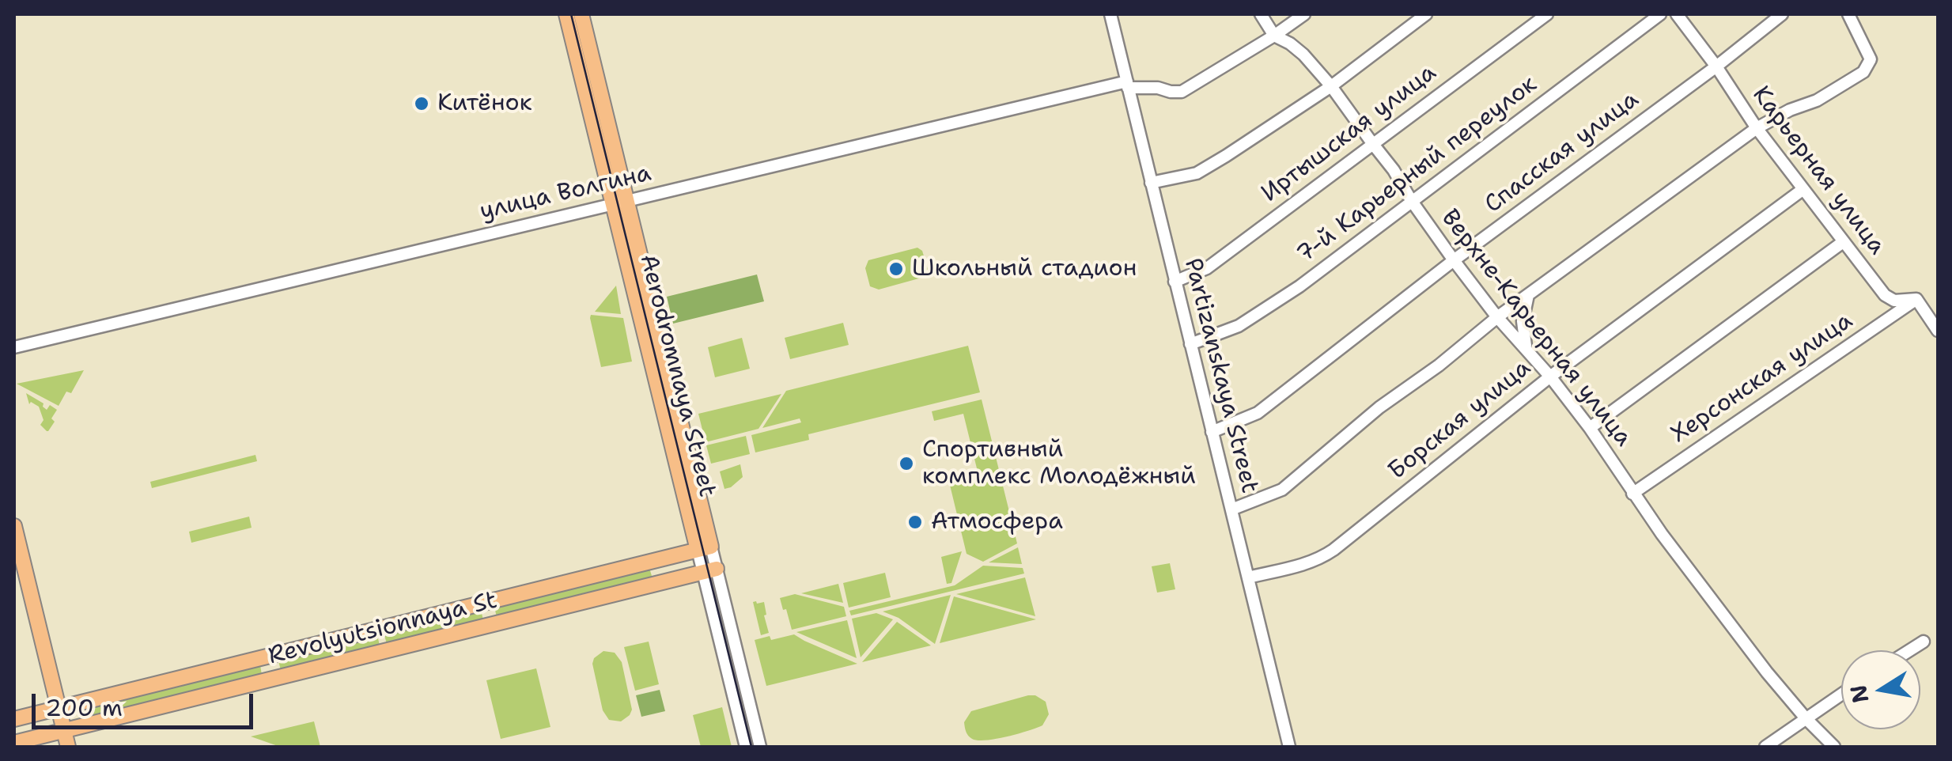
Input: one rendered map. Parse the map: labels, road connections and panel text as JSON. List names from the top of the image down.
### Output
{
  "streets": {
    "main road": ["Aerodromnaya Street", "Revolyutsionnaya St"],
    "street": [
      "Иртышская улица",
      "Спасская улица",
      "7-й Карьерный переулок",
      "Карьерная улица",
      "улица Волгина",
      "Верхне-Карьерная улица",
      "Partizanskaya Street",
      "Херсонская улица",
      "Борская улица"
    ]
  },
  "crossings": [
    ["Иртышская улица", "Верхне-Карьерная улица"],
    ["Иртышская улица", "Partizanskaya Street"],
    ["Спасская улица", "Карьерная улица"],
    ["Спасская улица", "Верхне-Карьерная улица"],
    ["Спасская улица", "Partizanskaya Street"],
    ["7-й Карьерный переулок", "Верхне-Карьерная улица"],
    ["7-й Карьерный переулок", "Partizanskaya Street"],
    ["Карьерная улица", "Херсонская улица"],
    ["Карьерная улица", "Борская улица"],
    ["улица Волгина", "Верхне-Карьерная улица"],
    ["улица Волгина", "Aerodromnaya Street"],
    ["улица Волгина", "Partizanskaya Street"],
    ["Верхне-Карьерная улица", "Херсонская улица"],
    ["Верхне-Карьерная улица", "Борская улица"],
    ["Aerodromnaya Street", "Revolyutsionnaya St"],
    ["Partizanskaya Street", "Борская улица"]
  ],
  "places": [
    "Китёнок",
    "Школьный стадион",
    "Спортивный комплекс Молодёжный",
    "Атмосфера"
  ],
  "scale_bar": "200 m",
  "north": "left"
}
